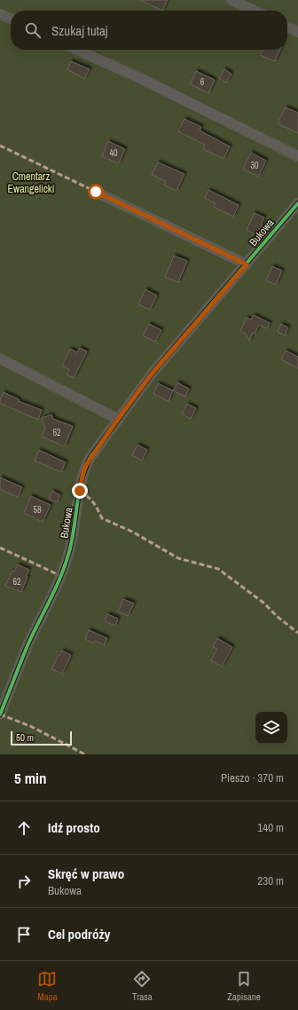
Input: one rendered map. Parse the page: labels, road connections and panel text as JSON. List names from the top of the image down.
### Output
{
  "streets": {
    "street": ["Bukowa"]
  },
  "parks": ["Cmentarz Ewangelicki"],
  "house_numbers": [
    "6",
    "40",
    "30",
    "52",
    "58",
    "62"
  ],
  "scale_bar": "50 m",
  "page": {
    "search": "Szukaj tutaj",
    "scale": "50 m",
    "heading": ["5 min", "Pieszo · 370 m"],
    "list": [
      ["Idź prosto", "140 m"],
      ["Skręć w prawo", "Bukowa", "230 m"],
      "Cel podróży"
    ],
    "nav": ["Mapa", "Trasa", "Zapisane"]
  }
}
